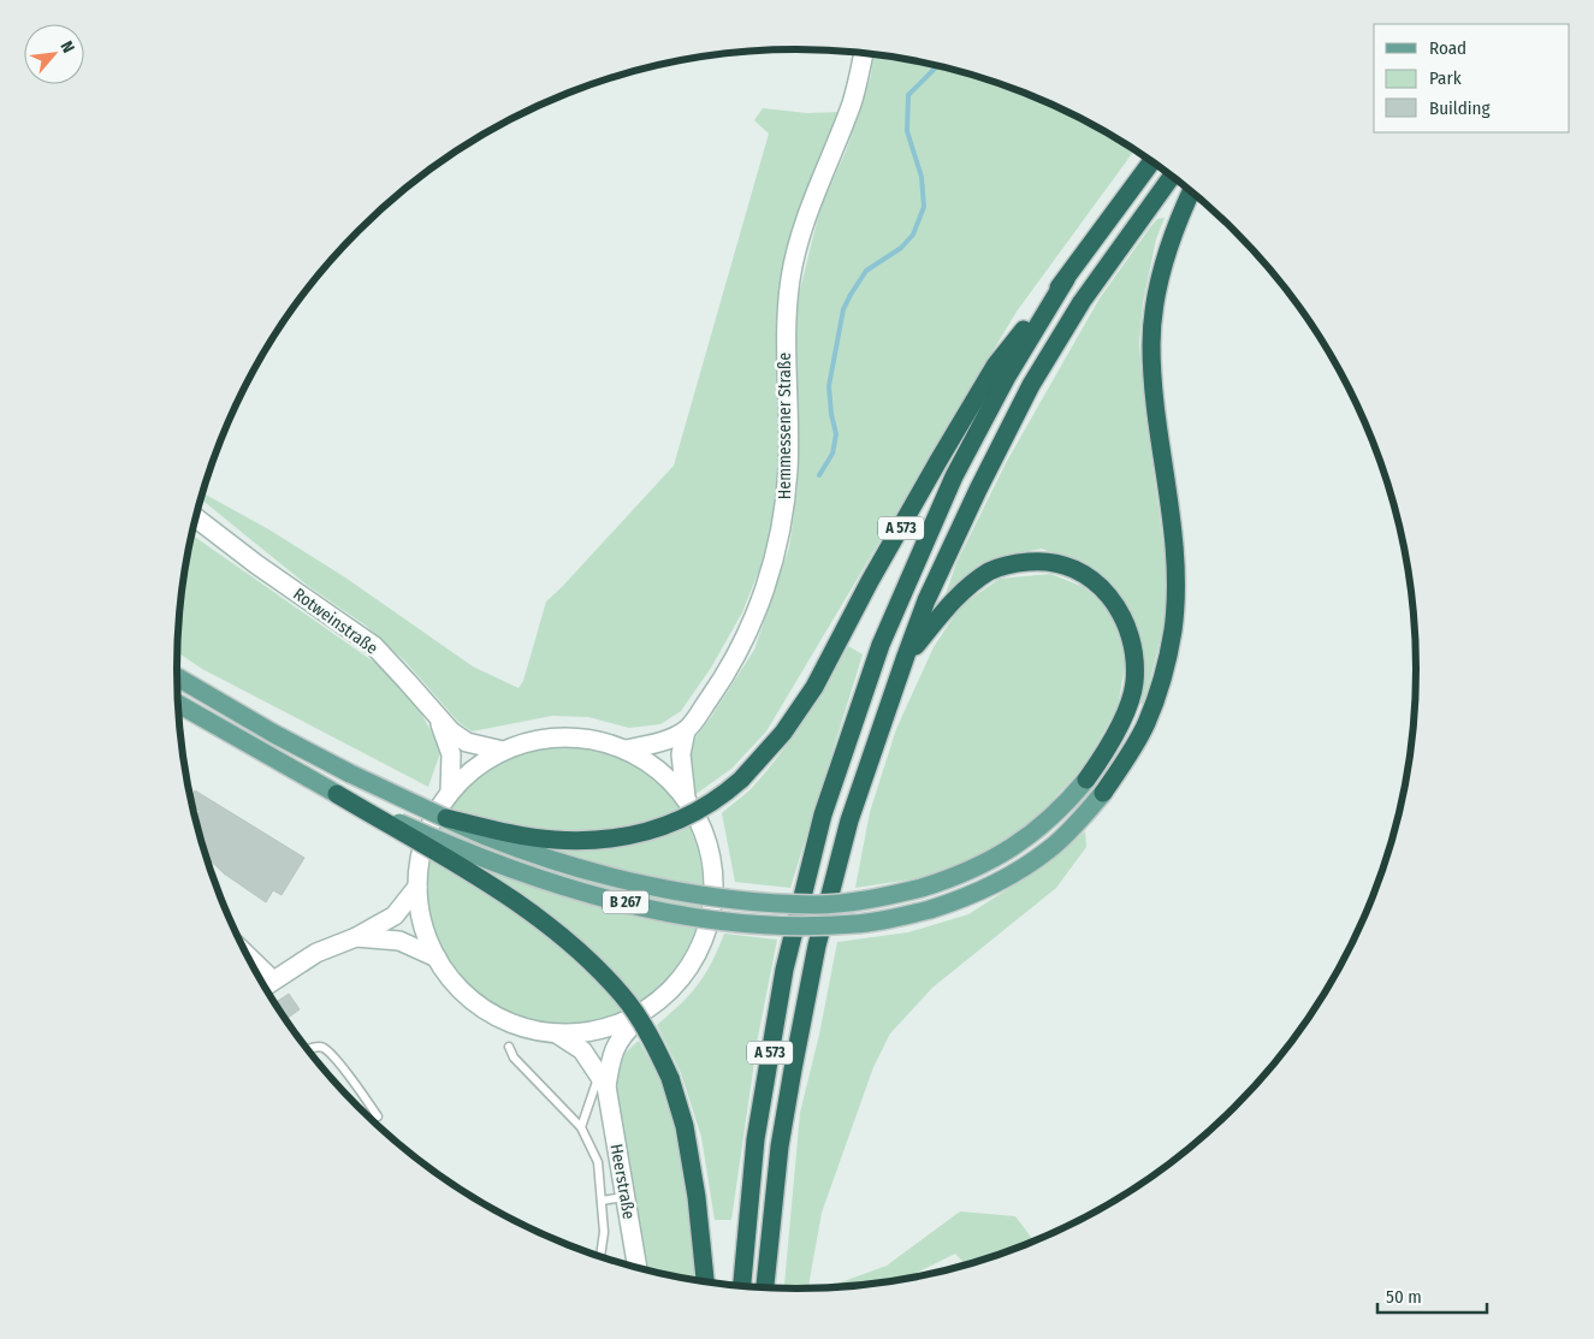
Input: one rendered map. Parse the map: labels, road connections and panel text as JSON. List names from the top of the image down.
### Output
{
  "streets": {
    "highway": ["A 573"],
    "main road": [
      "Hemmessener Straße",
      "Rotweinstraße",
      "B 267",
      "Heerstraße"
    ]
  },
  "crossings": [
    ["A 573", "B 267"]
  ],
  "legend": ["Road", "Park", "Building"],
  "scale_bar": "50 m",
  "north": "top right"
}
